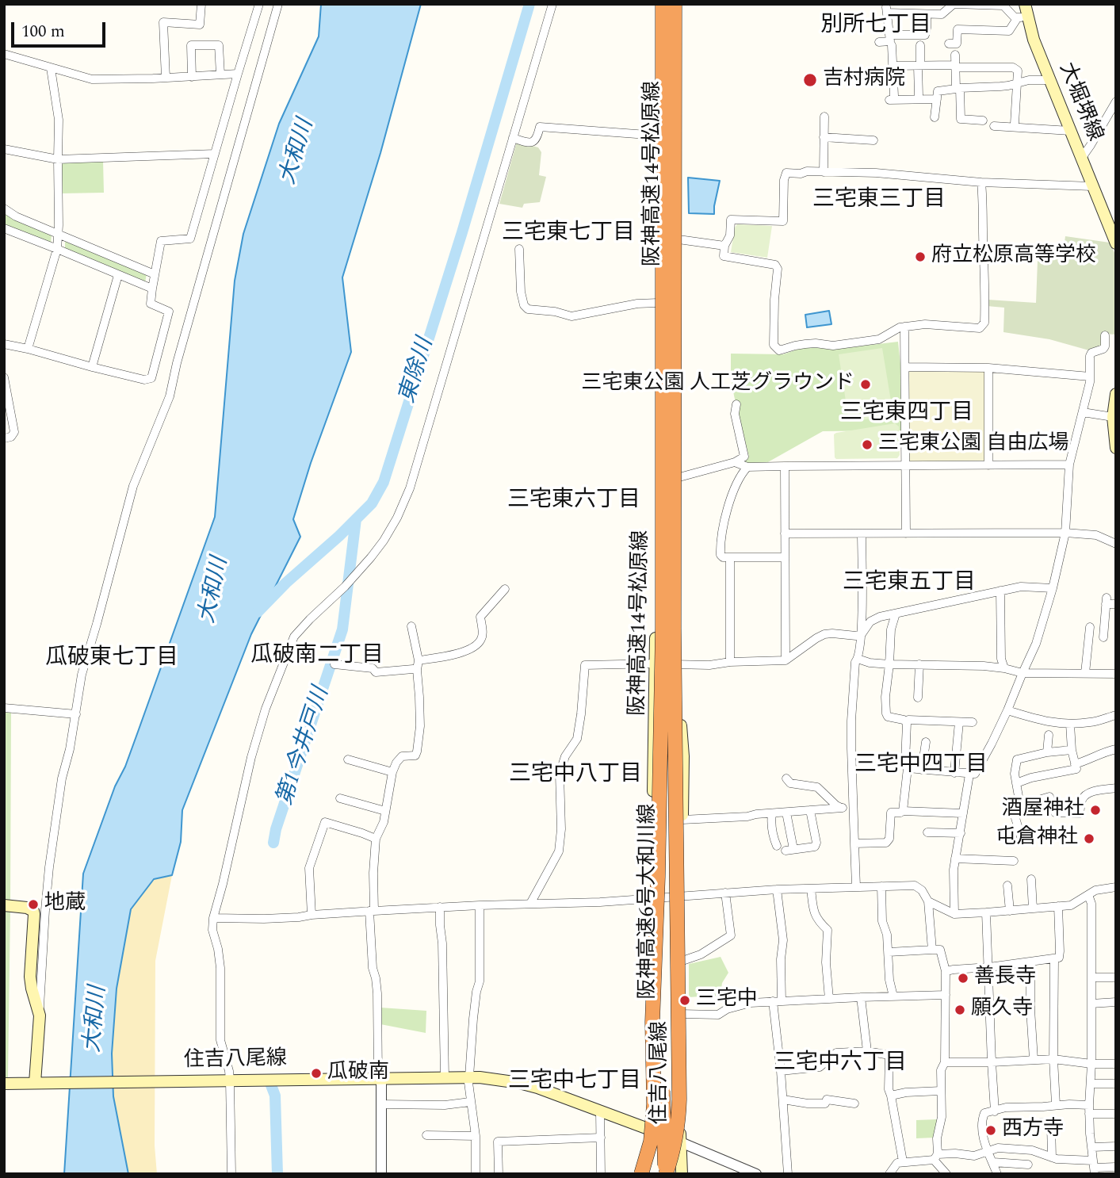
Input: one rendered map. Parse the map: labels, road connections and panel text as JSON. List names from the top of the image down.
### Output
{
  "streets": {
    "highway": ["阪神高速14号松原線", "阪神高速6号大和川線"],
    "main road": ["大堀堺線", "住吉八尾線"]
  },
  "crossings": [
    ["阪神高速14号松原線", "阪神高速6号大和川線"],
    ["阪神高速14号松原線", "住吉八尾線"],
    ["阪神高速6号大和川線", "住吉八尾線"]
  ],
  "districts": [
    "別所七丁目",
    "三宅東三丁目",
    "三宅東七丁目",
    "三宅東四丁目",
    "三宅東六丁目",
    "三宅東五丁目",
    "瓜破南二丁目",
    "瓜破東七丁目",
    "三宅中四丁目",
    "三宅中八丁目",
    "三宅中六丁目",
    "三宅中七丁目"
  ],
  "water": ["大和川", "東除川", "第1今井戸川"],
  "places": [
    "吉村病院",
    "府立松原高等学校",
    "三宅東公園 人工芝グラウンド",
    "三宅東公園 自由広場",
    "酒屋神社",
    "屯倉神社",
    "地蔵",
    "善長寺",
    "三宅中",
    "願久寺",
    "瓜破南",
    "西方寺"
  ],
  "scale_bar": "100 m"
}
